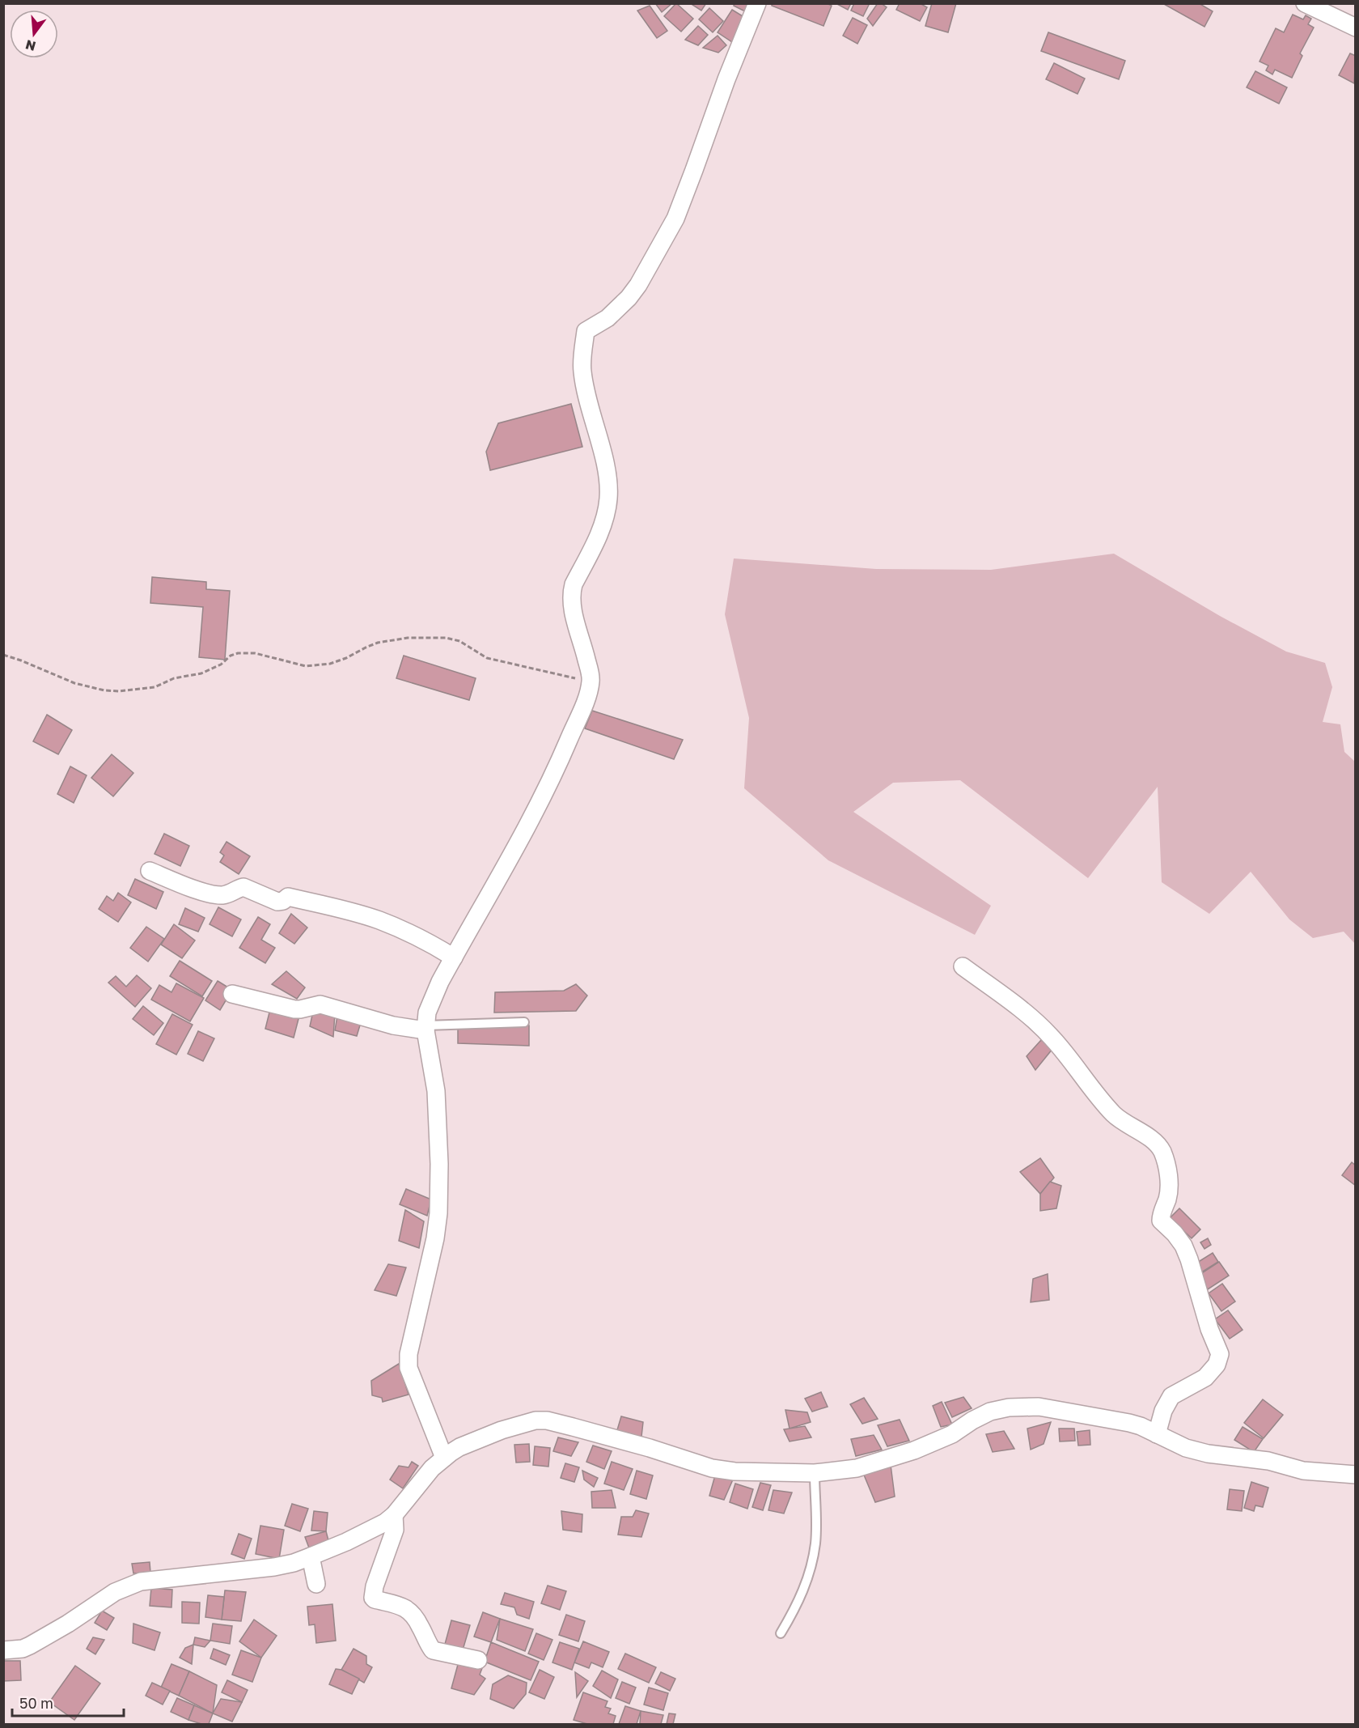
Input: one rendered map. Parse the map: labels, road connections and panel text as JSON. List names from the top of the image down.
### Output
{
  "scale_bar": "50 m",
  "north": "bottom"
}
